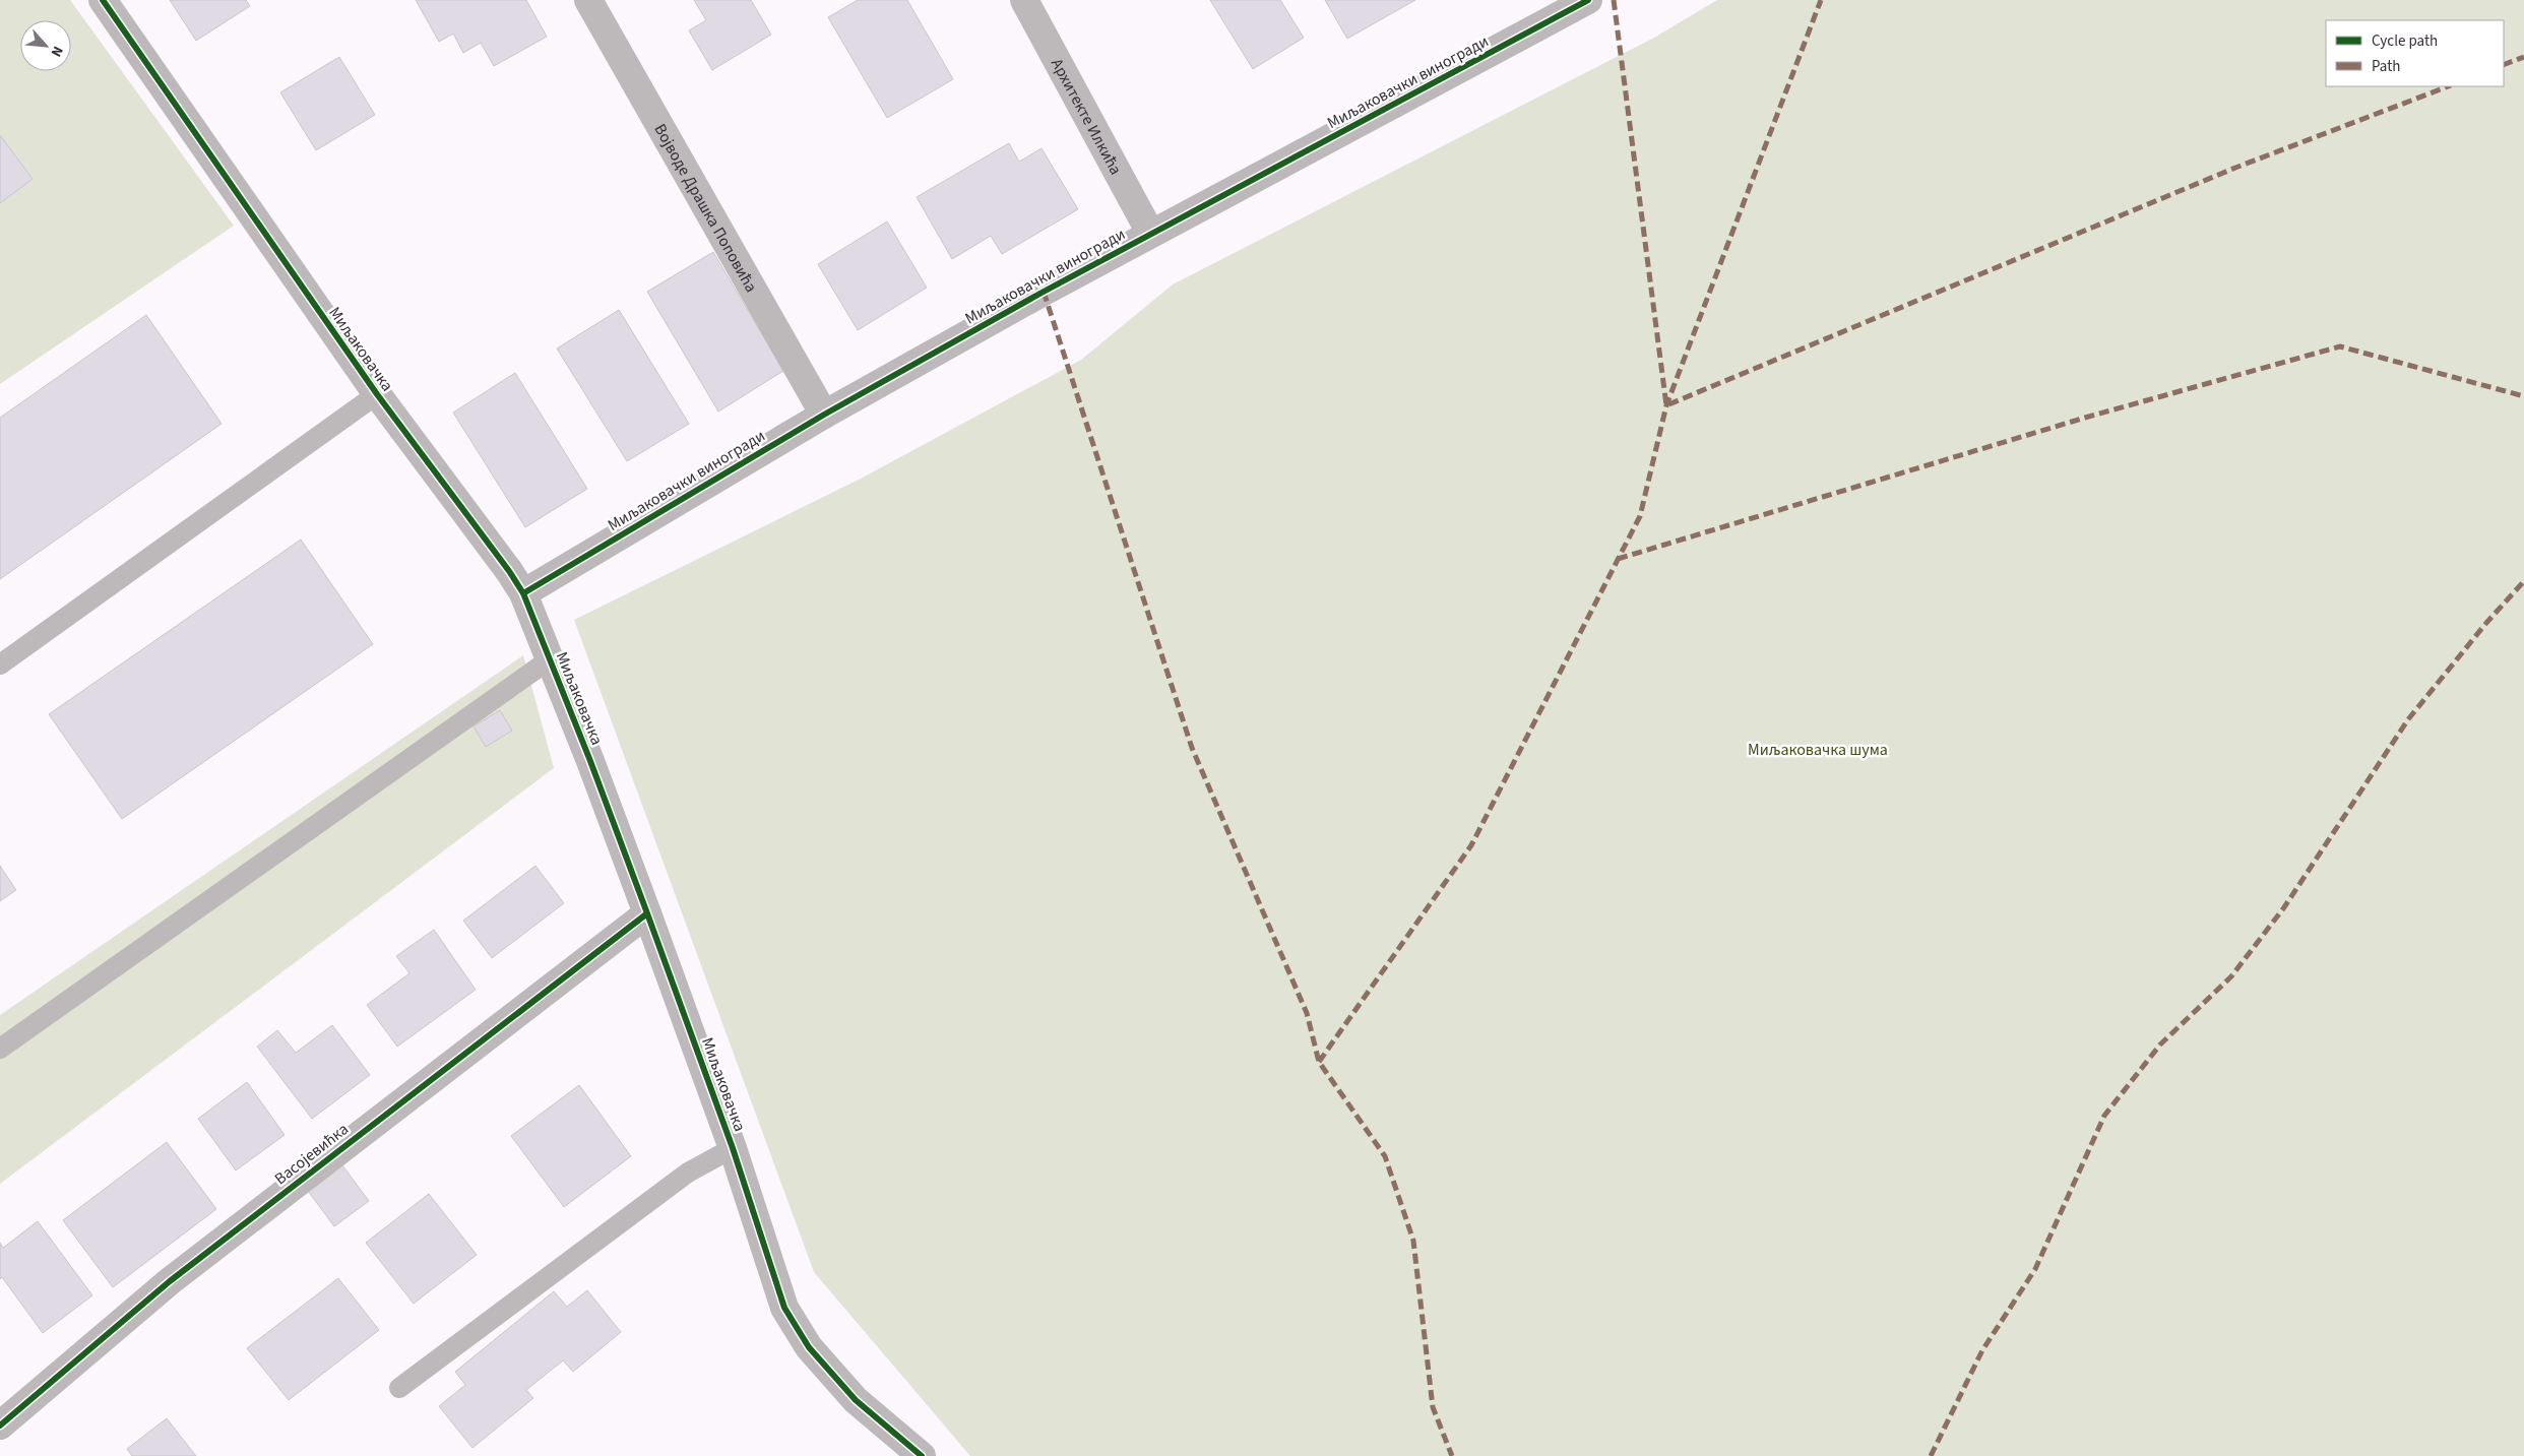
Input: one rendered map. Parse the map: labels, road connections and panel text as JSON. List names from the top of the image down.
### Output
{
  "streets": {
    "street": [
      "Миљаковачки виногради",
      "Архитекте Илкића",
      "Војводе Драшка Поповића",
      "Миљаковачка",
      "Васојевићка"
    ]
  },
  "crossings": [
    ["Миљаковачки виногради", "Архитекте Илкића"],
    ["Миљаковачки виногради", "Војводе Драшка Поповића"],
    ["Миљаковачки виногради", "Миљаковачка"],
    ["Миљаковачка", "Васојевићка"]
  ],
  "parks": ["Миљаковачка шума"],
  "legend": ["Cycle path", "Path"],
  "north": "bottom right"
}
